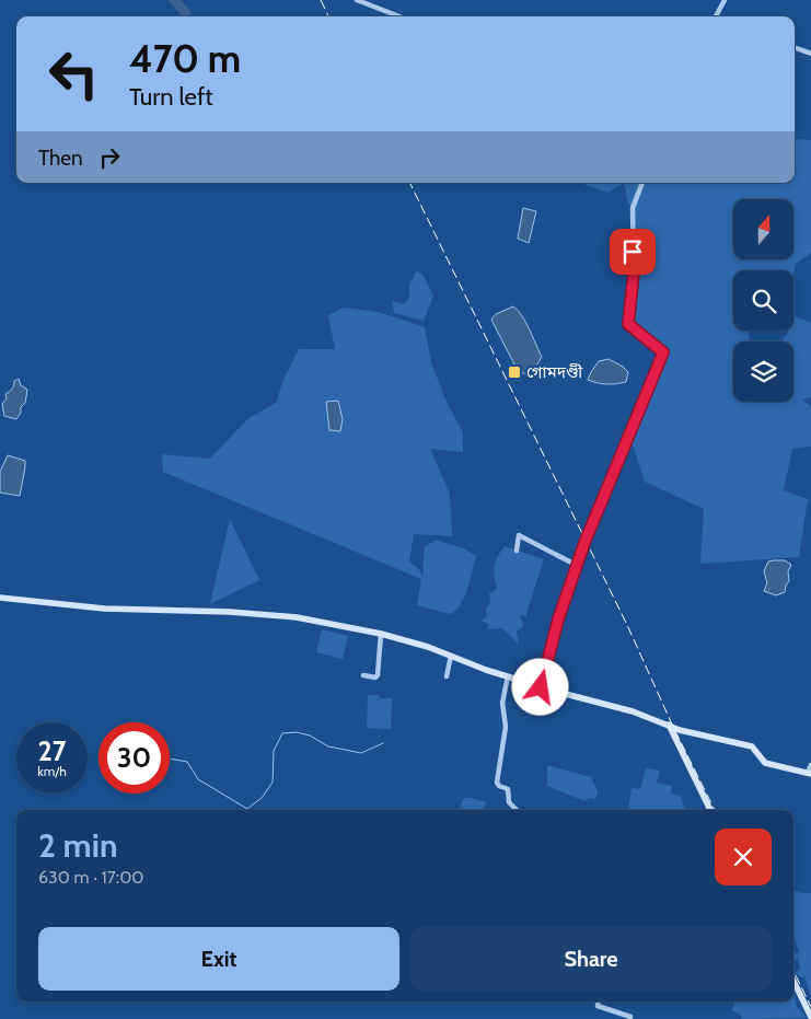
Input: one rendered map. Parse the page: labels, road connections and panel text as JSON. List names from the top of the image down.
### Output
{
  "places": {
    "transit": ["গোমদণ্ডী"]
  },
  "north": "top",
  "page": {
    "turn": ["470 m", "Turn left"],
    "then": "Then",
    "speed": "27 km/h",
    "limit": "30",
    "heading": ["2 min", "630 m · 17:00"],
    "buttons": ["Exit", "Share"]
  }
}
